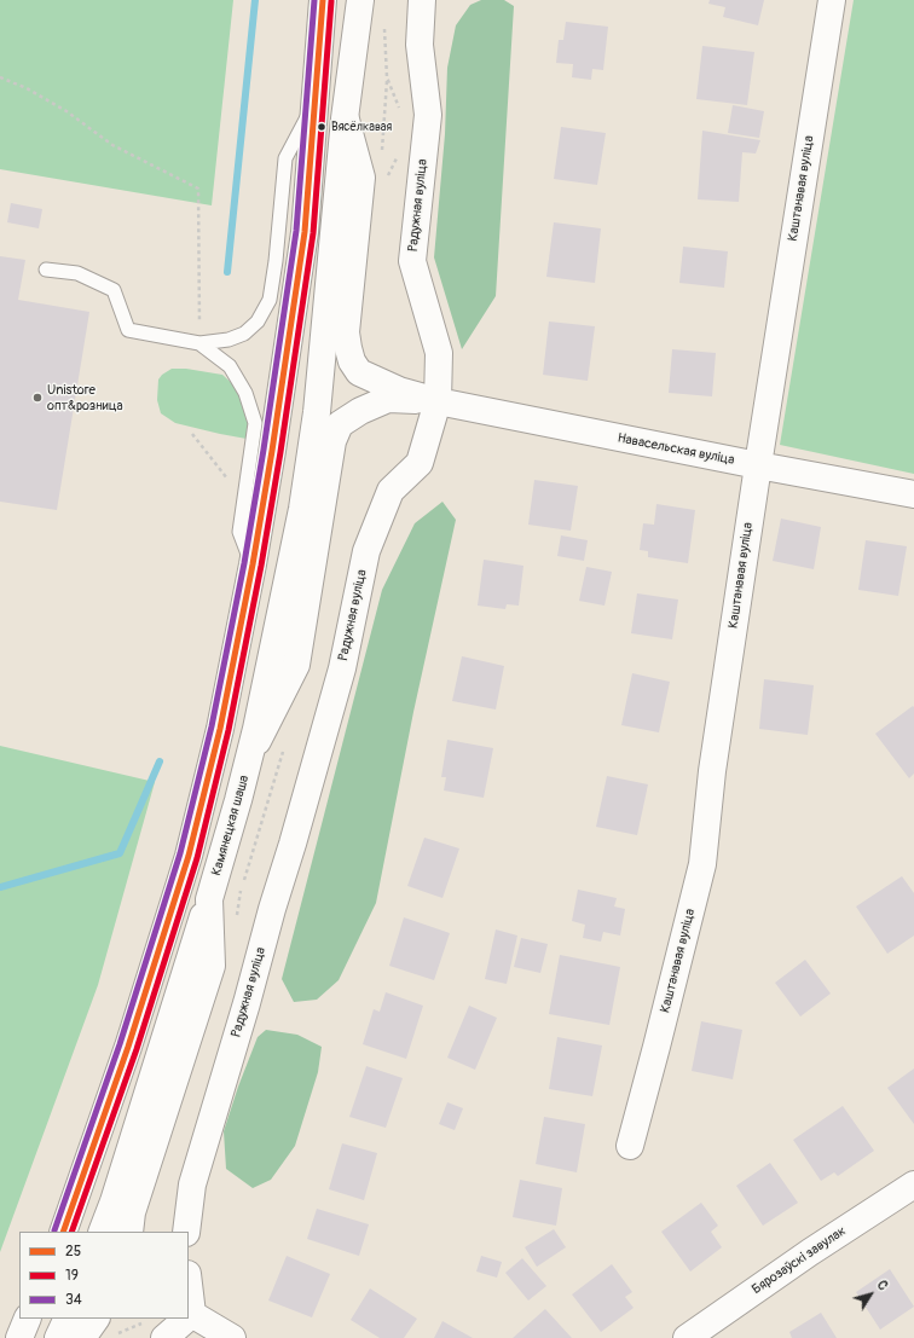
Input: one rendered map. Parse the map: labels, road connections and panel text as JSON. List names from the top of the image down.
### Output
{
  "streets": {
    "street": [
      "Каштанавая вуліца",
      "Радужная вуліца",
      "Навасельская вуліца",
      "Камянецкая шаша",
      "Бярозаўскі завулак"
    ]
  },
  "crossings": [
    ["Каштанавая вуліца", "Навасельская вуліца"],
    ["Радужная вуліца", "Навасельская вуліца"]
  ],
  "places": ["Вясёлкавая", "Unistore опт&розница"],
  "lines": ["transit line 25", "transit line 34", "transit line 19"],
  "legend": ["25", "19", "34"],
  "north": "top right"
}
